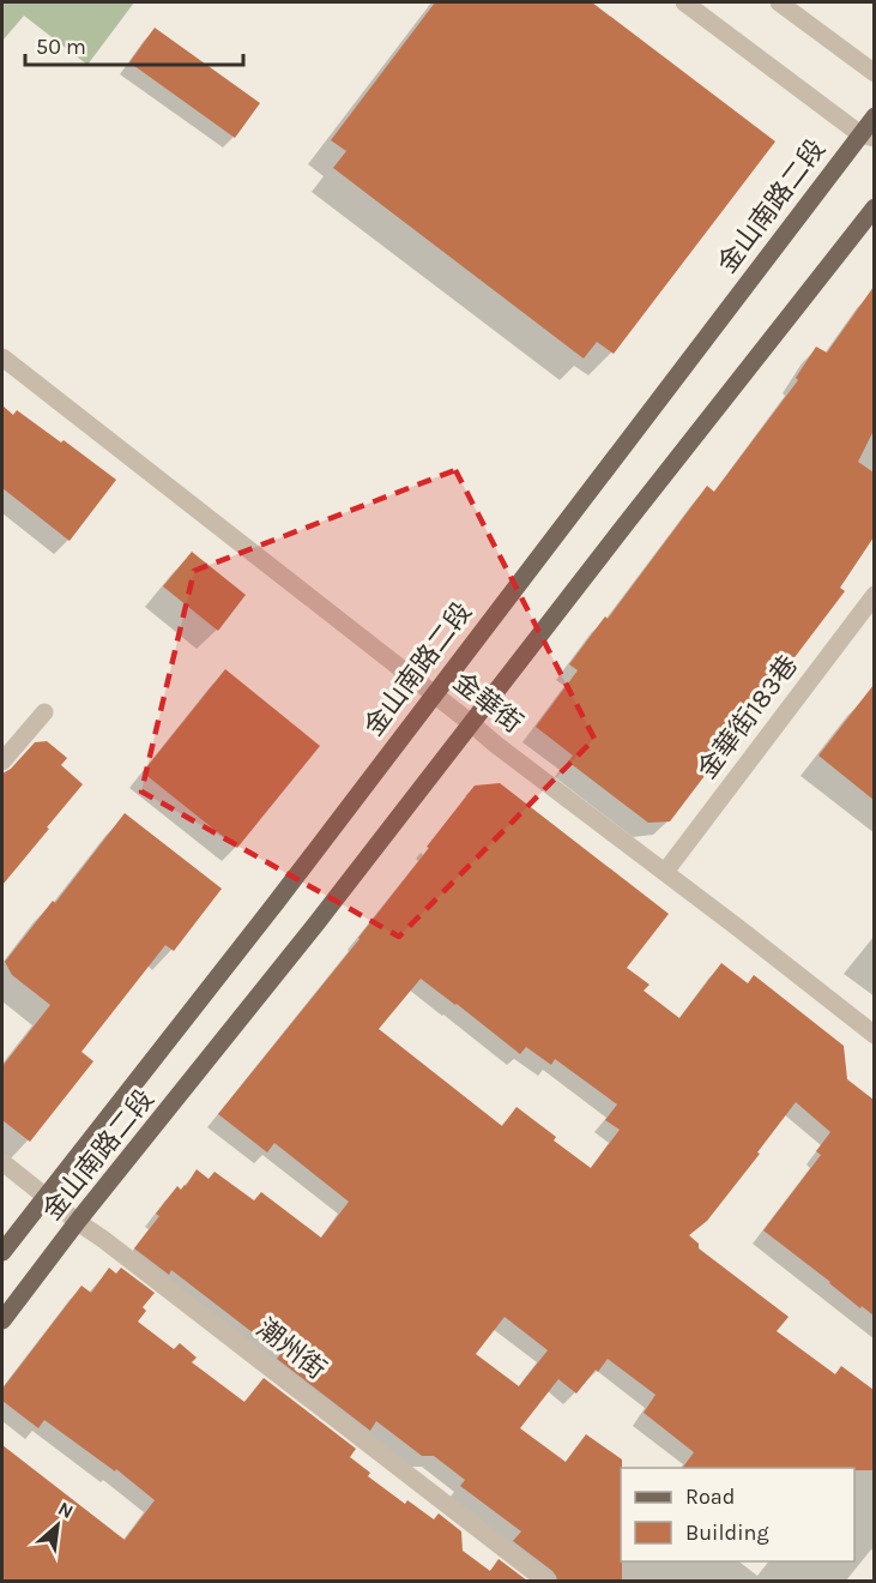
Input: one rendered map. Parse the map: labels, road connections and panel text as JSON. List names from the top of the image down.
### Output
{
  "streets": {
    "main road": ["金山南路二段"],
    "street": ["金華街", "金華街183巷", "潮州街"]
  },
  "crossings": [
    ["金山南路二段", "金華街"],
    ["金山南路二段", "潮州街"],
    ["金華街", "金華街183巷"]
  ],
  "legend": ["Road", "Building"],
  "scale_bar": "50 m",
  "north": "top right"
}
